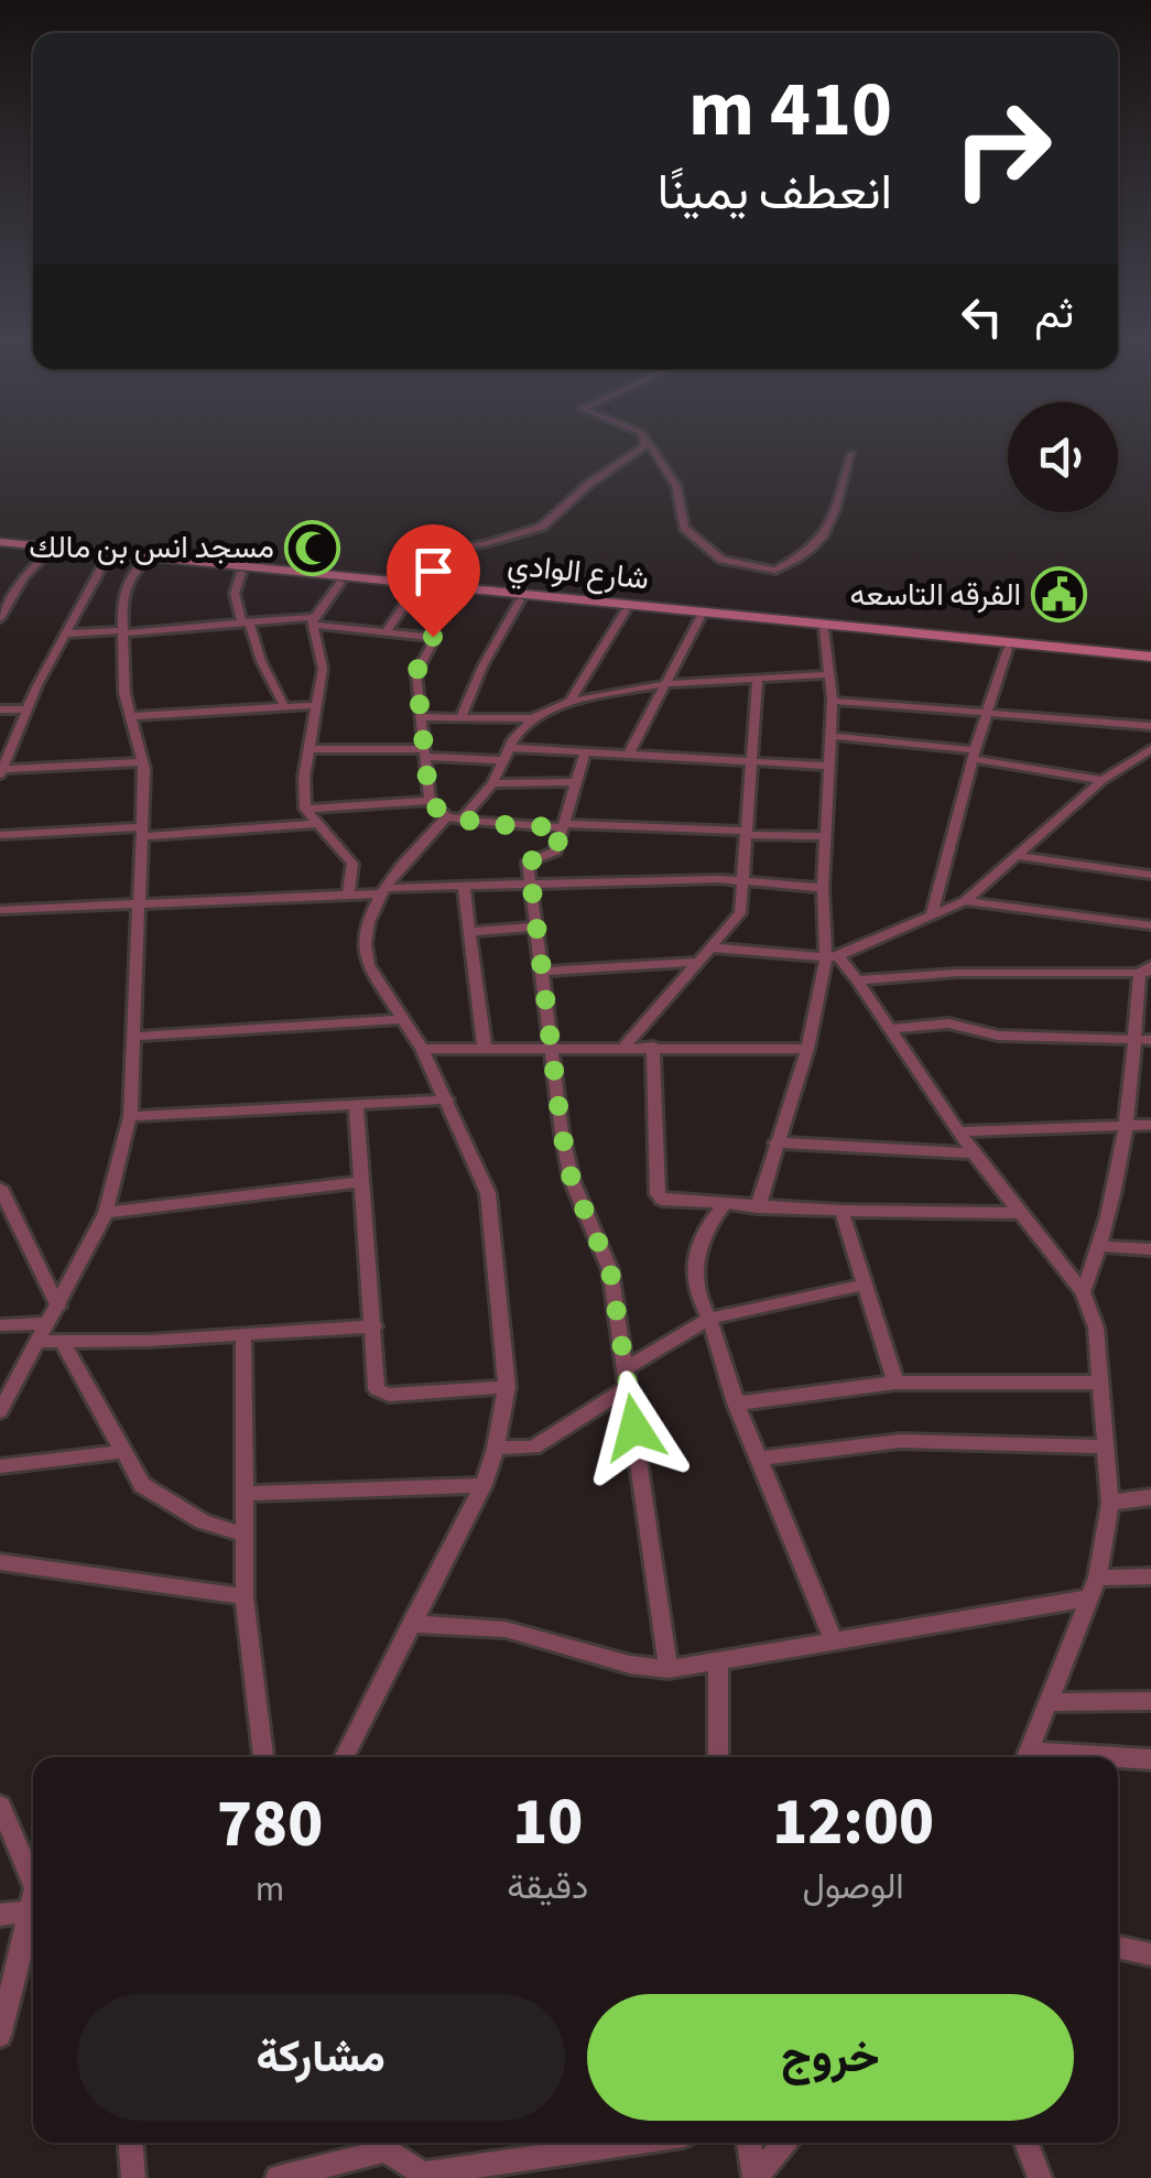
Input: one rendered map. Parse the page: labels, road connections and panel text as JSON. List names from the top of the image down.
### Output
{
  "streets": {
    "main road": ["شارع الوادي"]
  },
  "places": {
    "mosque": ["مسجد انس بن مالك"],
    "public building": ["الفرقه التاسعه"]
  },
  "page": {
    "turn": ["410 m", "انعطف يمينًا"],
    "then": "ثم",
    "eta": [
      "12:00",
      "الوصول",
      "10",
      "دقيقة",
      "780",
      "m"
    ],
    "buttons": ["خروج", "مشاركة"]
  }
}
